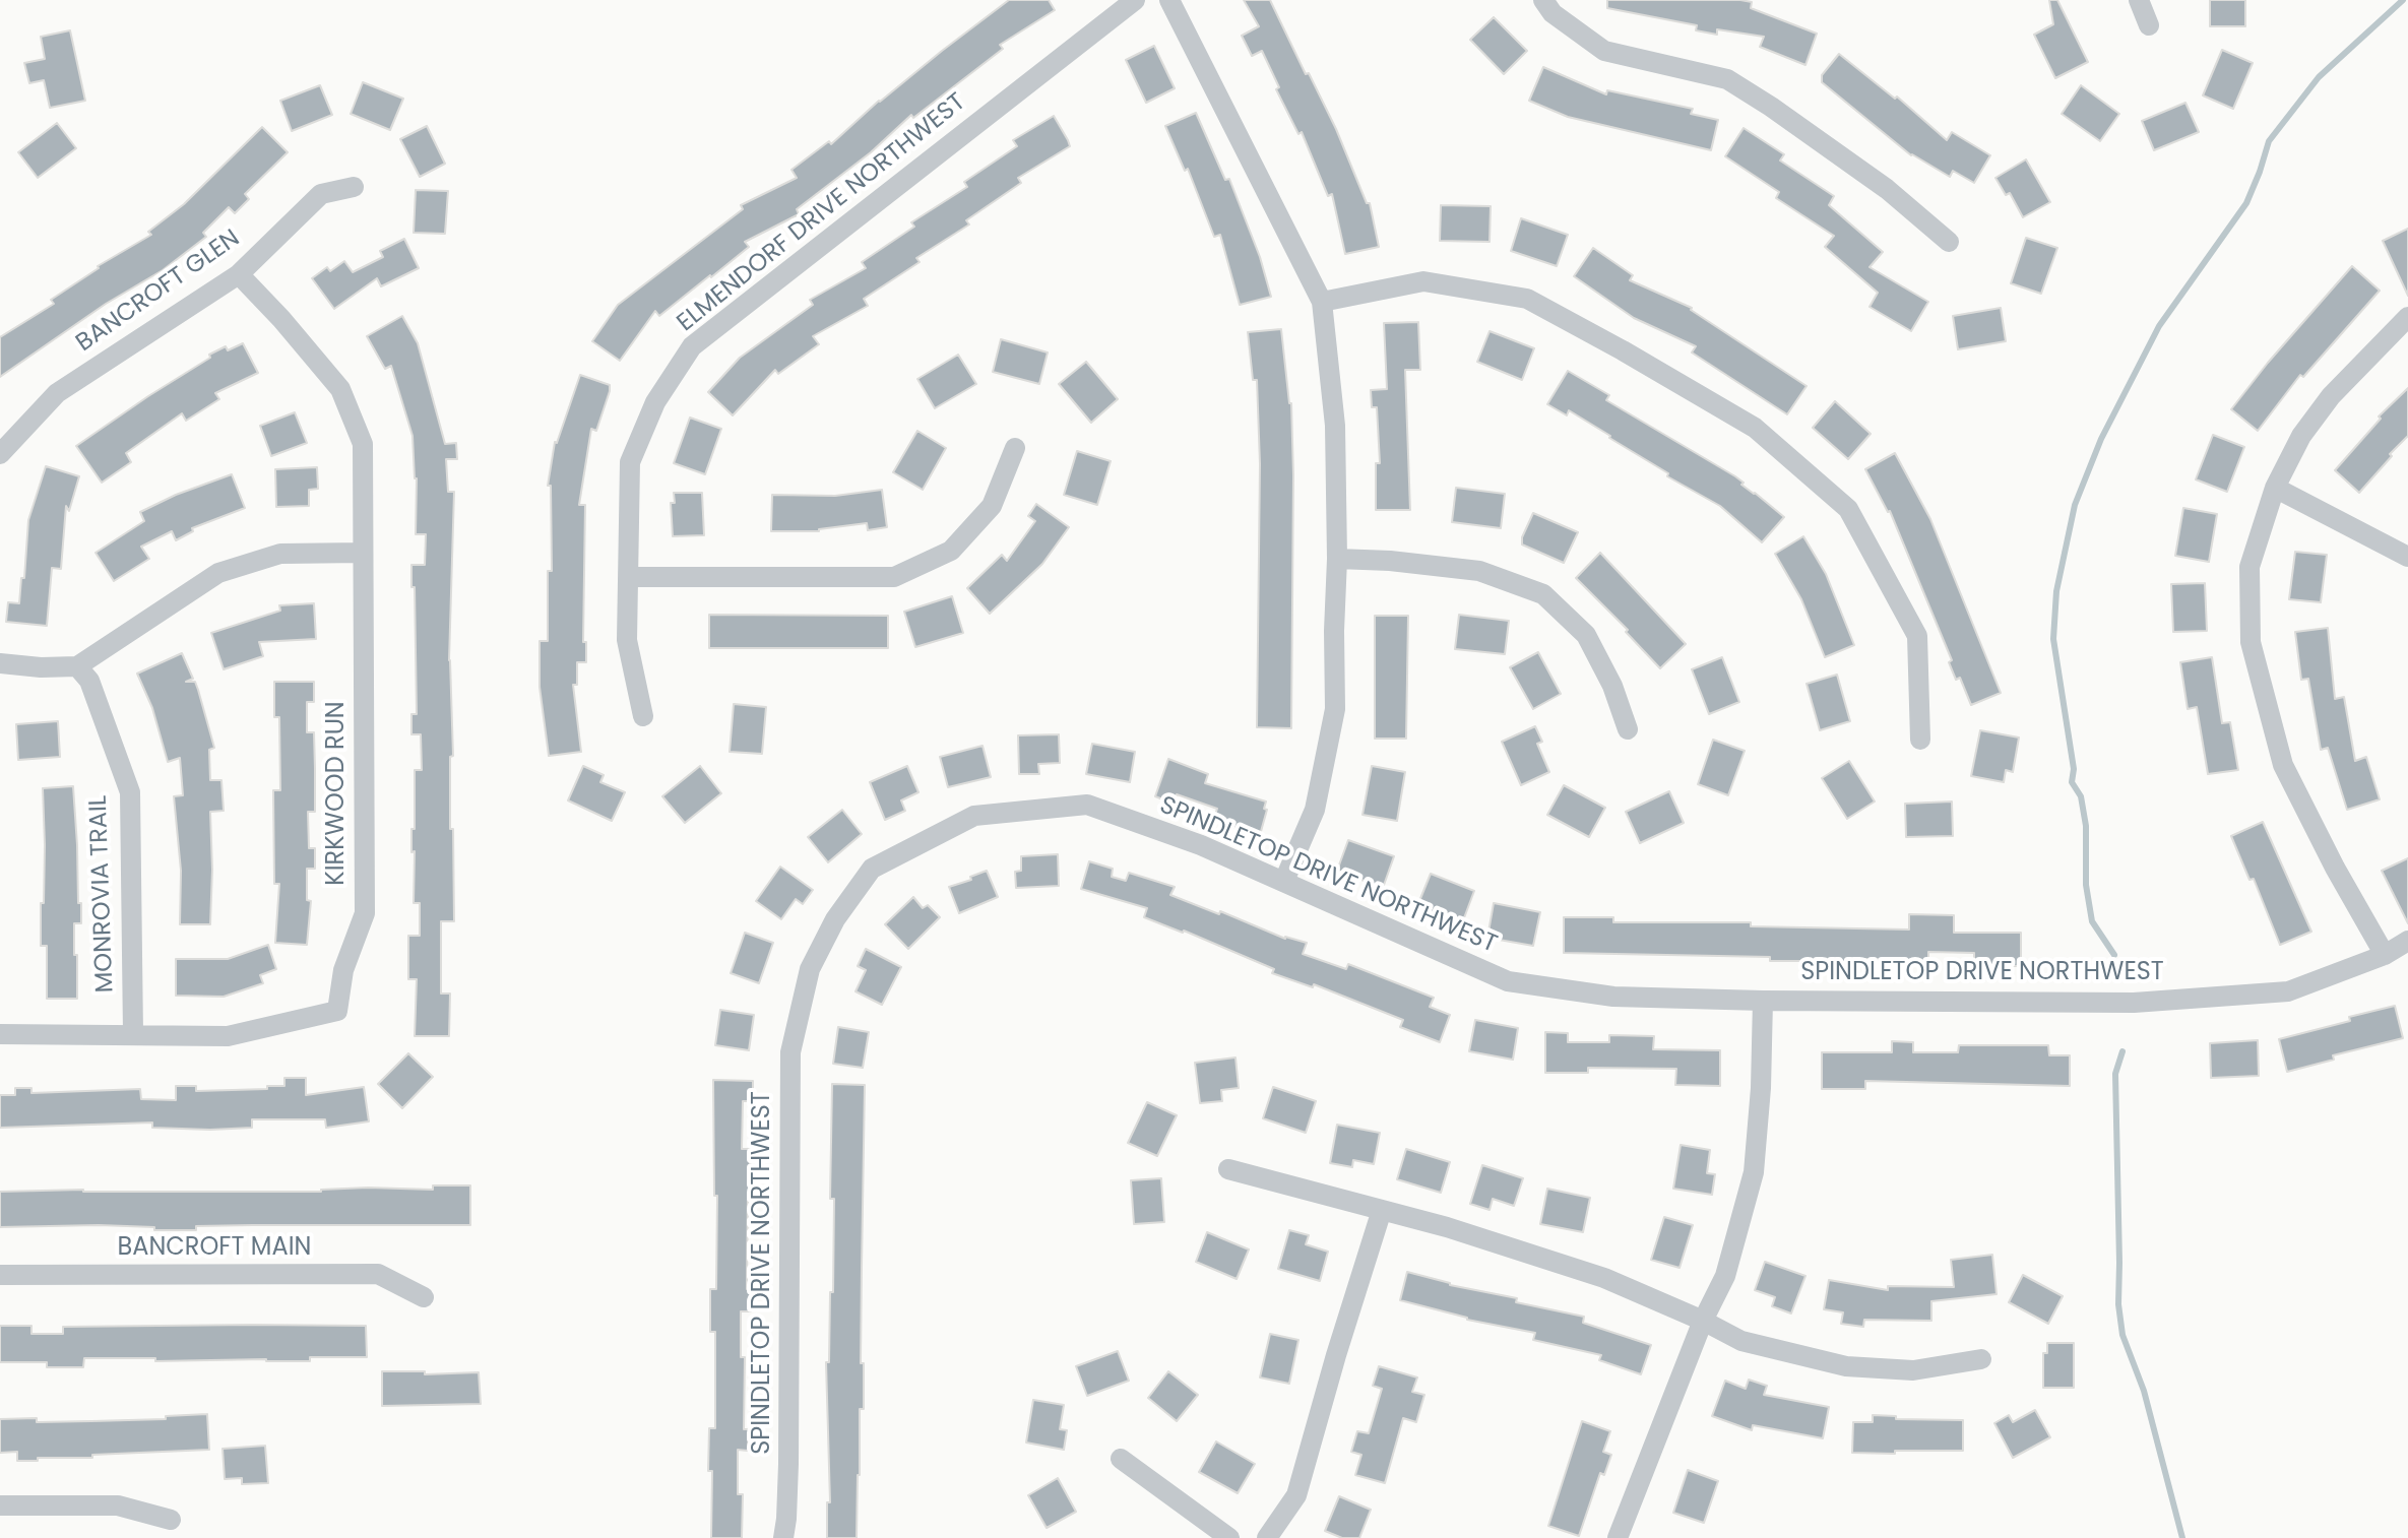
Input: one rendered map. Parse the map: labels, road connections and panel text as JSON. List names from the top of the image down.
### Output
{
  "streets": {
    "street": [
      "ELMENDORF DRIVE NORTHWEST",
      "BANCROFT GLEN",
      "KIRKWOOD RUN",
      "SPINDLETOP DRIVE NORTHWEST",
      "MONROVIA TRAIL",
      "BANCROFT MAIN"
    ]
  },
  "crossings": [
    ["BANCROFT GLEN", "KIRKWOOD RUN"],
    ["KIRKWOOD RUN", "MONROVIA TRAIL"]
  ]
}
